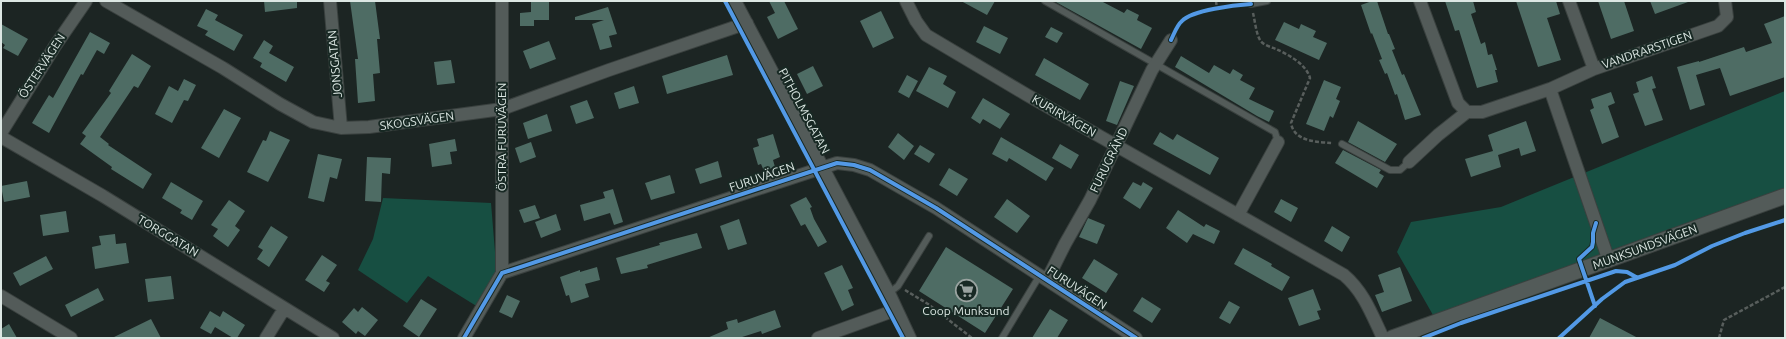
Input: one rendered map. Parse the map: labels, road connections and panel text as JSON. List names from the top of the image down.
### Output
{
  "streets": {
    "street": [
      "VANDRARSTIGEN",
      "JONSGATAN",
      "ÖSTERVÄGEN",
      "PITHOLMSGATAN",
      "KURIRVÄGEN",
      "SKOGSVÄGEN",
      "ÖSTRA FURUVÄGEN",
      "FURUGRÄND",
      "FURUVÄGEN",
      "TORGGATAN",
      "MUNKSUNDSVÄGEN"
    ]
  },
  "crossings": [
    ["JONSGATAN", "SKOGSVÄGEN"],
    ["PITHOLMSGATAN", "SKOGSVÄGEN"],
    ["PITHOLMSGATAN", "FURUVÄGEN"],
    ["KURIRVÄGEN", "FURUGRÄND"],
    ["SKOGSVÄGEN", "ÖSTRA FURUVÄGEN"],
    ["ÖSTRA FURUVÄGEN", "FURUVÄGEN"],
    ["FURUGRÄND", "FURUVÄGEN"]
  ],
  "places": {
    "supermarket": ["Coop Munksund"]
  }
}
